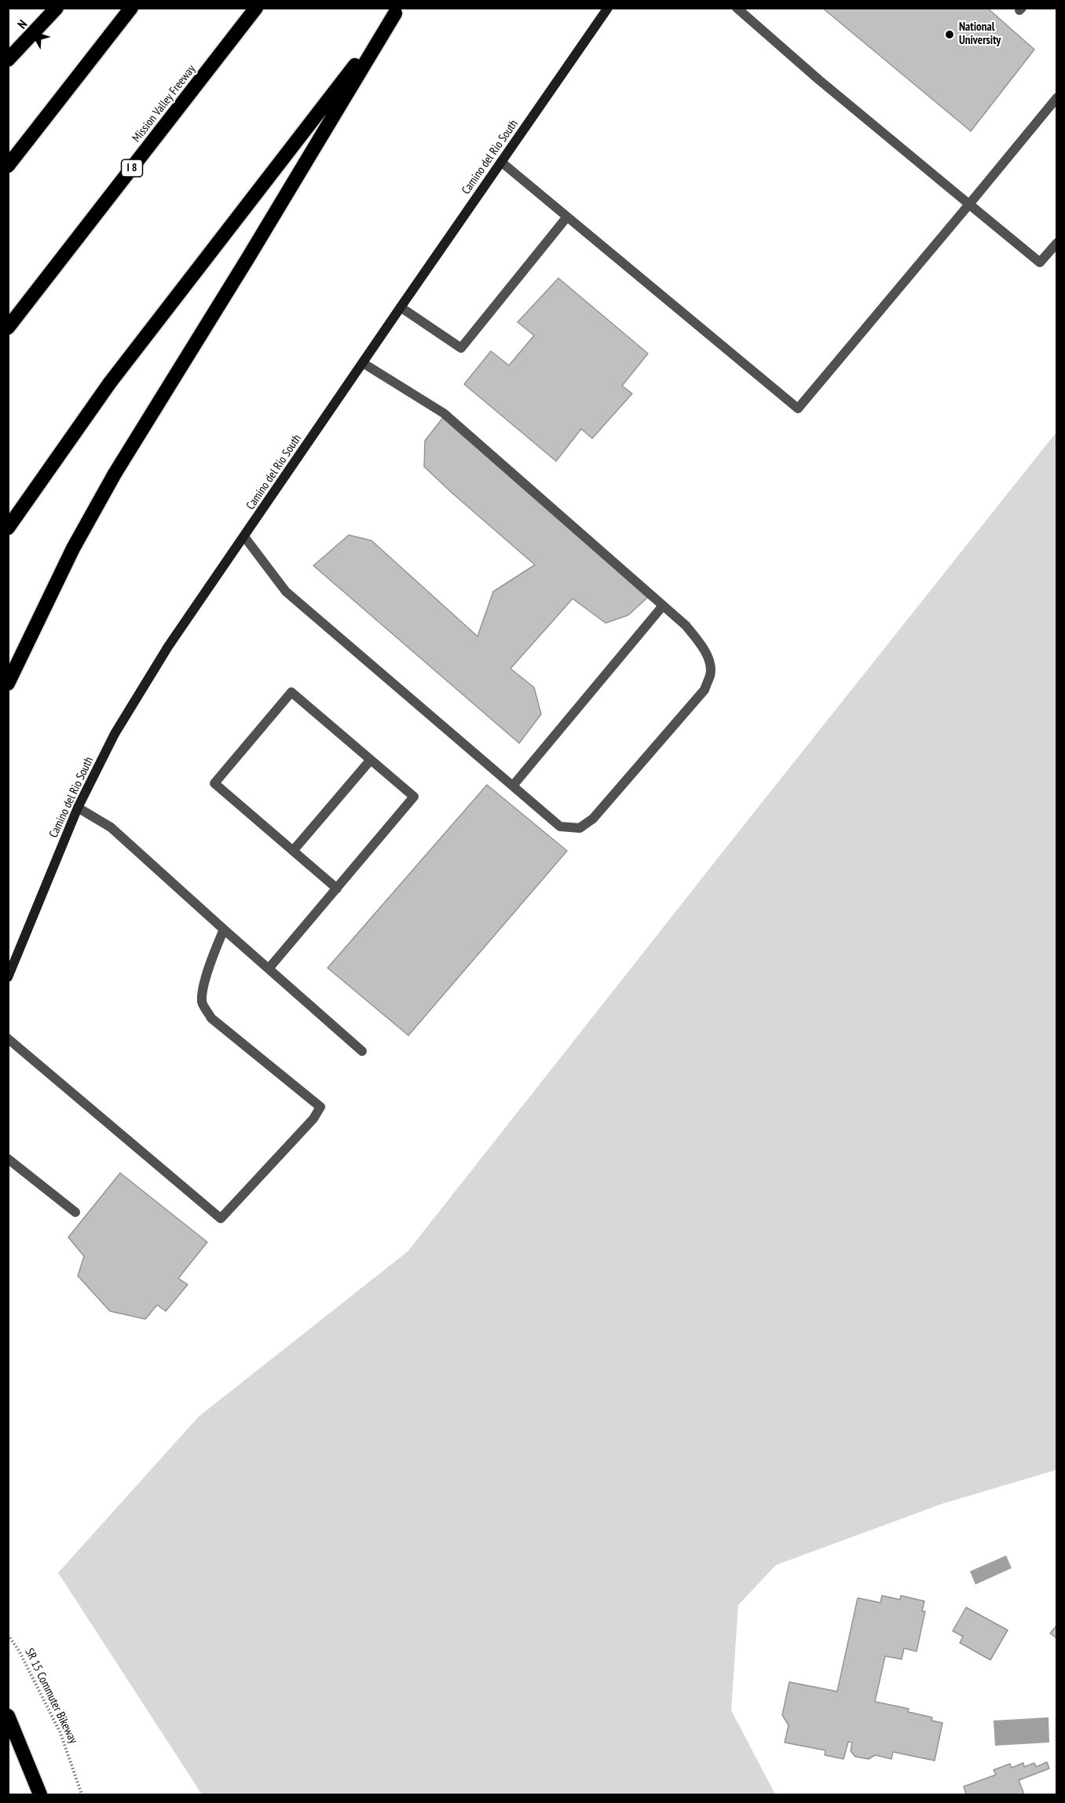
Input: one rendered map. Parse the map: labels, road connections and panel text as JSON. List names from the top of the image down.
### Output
{
  "streets": {
    "highway": ["Mission Valley Freeway", "I 8"],
    "street": ["Camino del Rio South"],
    "path": ["SR 15 Commuter Bikeway"]
  },
  "places": ["National University"],
  "north": "top left"
}
